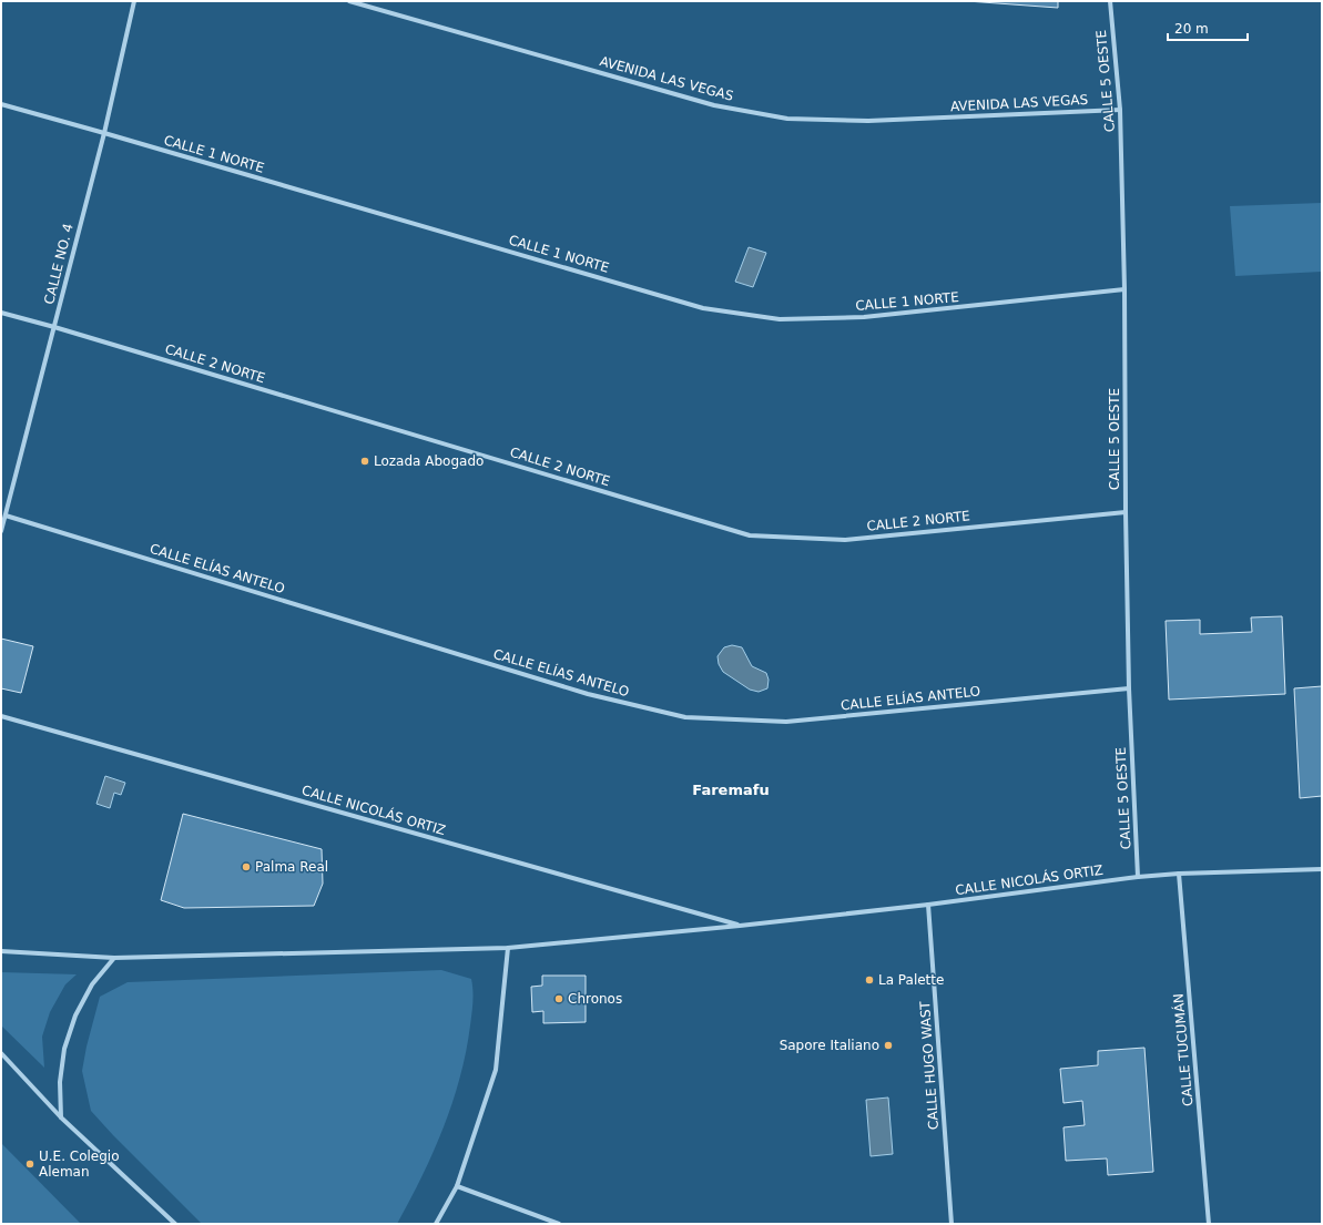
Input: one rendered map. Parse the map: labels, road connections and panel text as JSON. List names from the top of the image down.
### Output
{
  "streets": {
    "street": [
      "AVENIDA LAS VEGAS",
      "CALLE 5 OESTE",
      "CALLE 1 NORTE",
      "CALLE NO. 4",
      "CALLE 2 NORTE",
      "CALLE ELÍAS ANTELO",
      "CALLE NICOLÁS ORTIZ",
      "CALLE TUCUMÁN",
      "CALLE HUGO WAST"
    ]
  },
  "crossings": [
    ["AVENIDA LAS VEGAS", "CALLE 5 OESTE"],
    ["CALLE 5 OESTE", "CALLE 1 NORTE"],
    ["CALLE 5 OESTE", "CALLE 2 NORTE"],
    ["CALLE 5 OESTE", "CALLE ELÍAS ANTELO"],
    ["CALLE 5 OESTE", "CALLE NICOLÁS ORTIZ"],
    ["CALLE 1 NORTE", "CALLE NO. 4"],
    ["CALLE NO. 4", "CALLE 2 NORTE"],
    ["CALLE NO. 4", "CALLE ELÍAS ANTELO"],
    ["CALLE NICOLÁS ORTIZ", "CALLE TUCUMÁN"],
    ["CALLE NICOLÁS ORTIZ", "CALLE HUGO WAST"]
  ],
  "districts": ["Faremafu"],
  "places": [
    "Lozada Abogado",
    "Palma Real",
    "La Palette",
    "Chronos",
    "Sapore Italiano",
    "U.E. Colegio Aleman"
  ],
  "scale_bar": "20 m"
}
